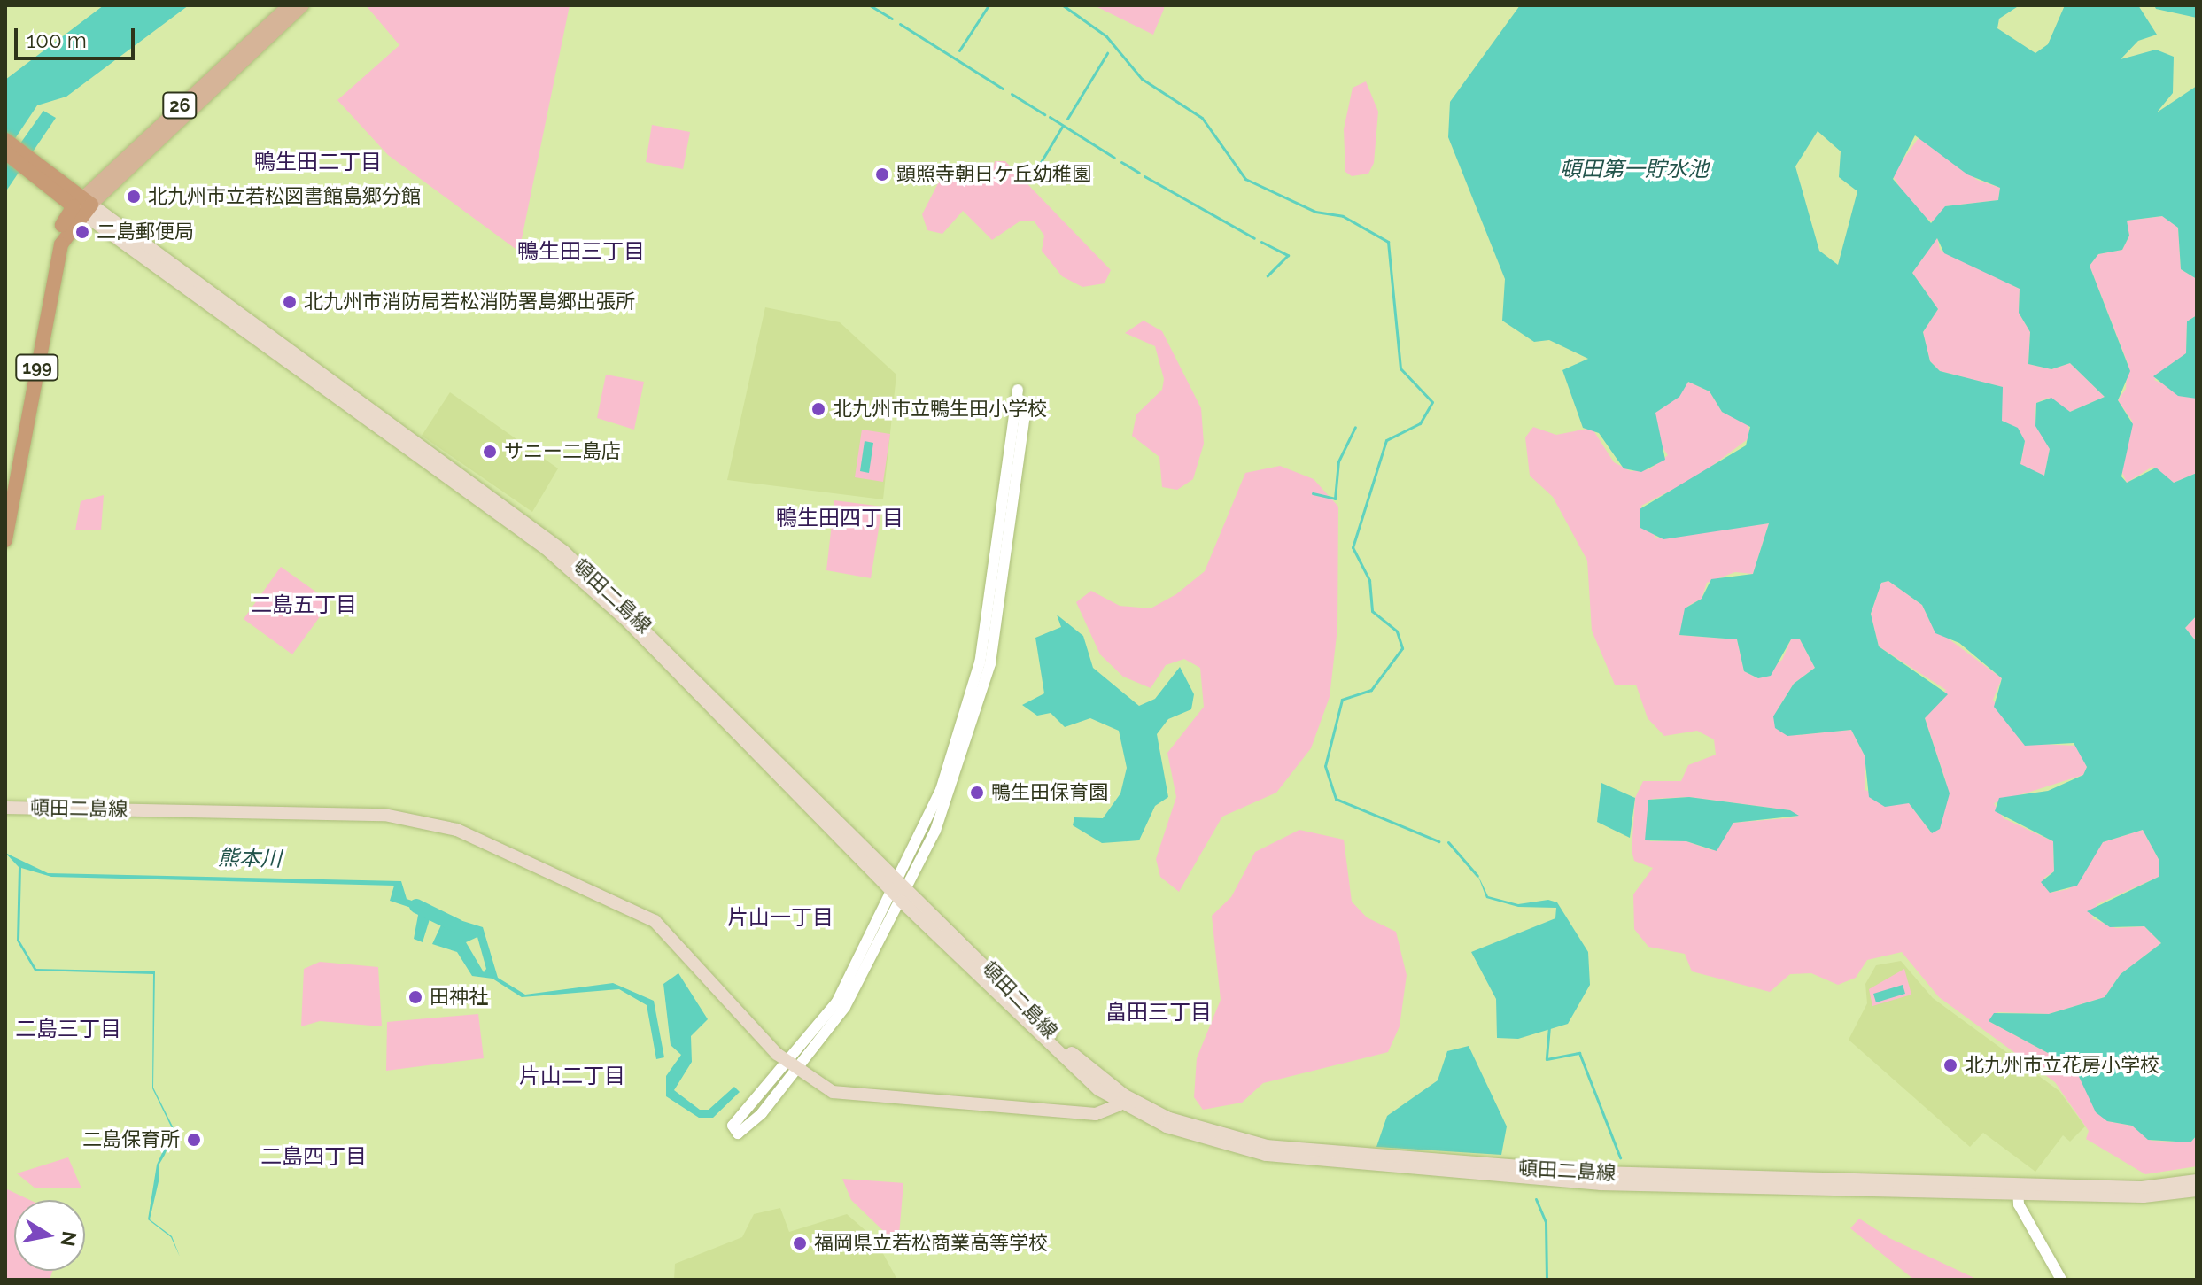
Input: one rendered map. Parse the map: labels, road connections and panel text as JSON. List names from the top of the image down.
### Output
{
  "streets": {
    "highway": ["199"],
    "main road": ["26", "頓田二島線"]
  },
  "crossings": [
    ["26", "199"],
    ["26", "頓田二島線"],
    ["199", "頓田二島線"]
  ],
  "districts": [
    "鴨生田二丁目",
    "鴨生田三丁目",
    "鴨生田四丁目",
    "二島五丁目",
    "片山一丁目",
    "畠田三丁目",
    "二島三丁目",
    "片山二丁目",
    "二島四丁目"
  ],
  "water": ["頓田第一貯水池", "熊本川"],
  "places": [
    "顕照寺朝日ケ丘幼稚園",
    "北九州市立若松図書館島郷分館",
    "二島郵便局",
    "北九州市消防局若松消防署島郷出張所",
    "北九州市立鴨生田小学校",
    "サニー二島店",
    "鴨生田保育園",
    "田神社",
    "北九州市立花房小学校",
    "二島保育所",
    "福岡県立若松商業高等学校"
  ],
  "scale_bar": "100 m",
  "north": "right"
}
